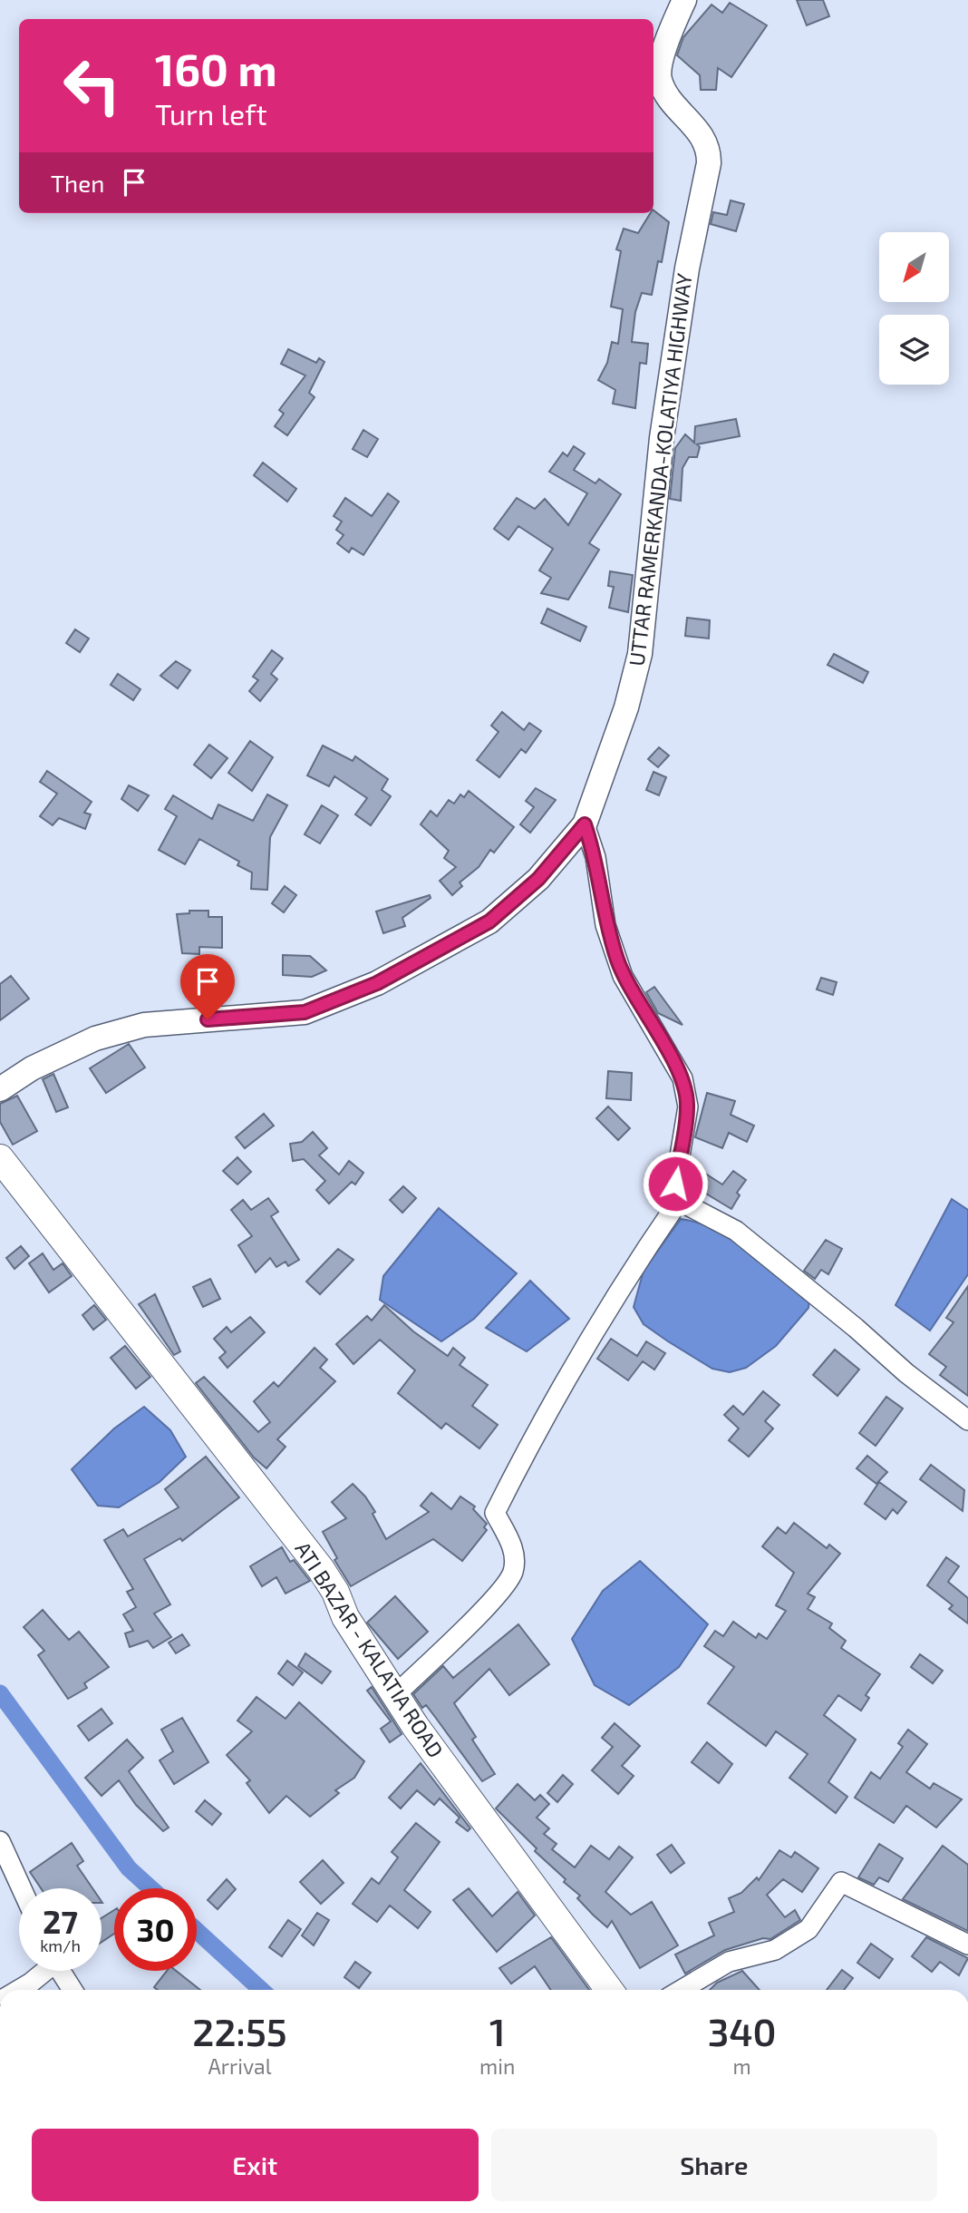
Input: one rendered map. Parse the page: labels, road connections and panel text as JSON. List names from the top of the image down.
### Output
{
  "streets": {
    "main road": ["ATI BAZAR - KALATIA ROAD"],
    "street": ["UTTAR RAMERKANDA-KOLATIYA HIGHWAY"]
  },
  "north": "bottom left",
  "page": {
    "turn": ["160 m", "Turn left"],
    "then": "Then",
    "speed": "27 km/h",
    "limit": "30",
    "eta": [
      "22:55",
      "Arrival",
      "1",
      "min",
      "340",
      "m"
    ],
    "buttons": ["Exit", "Share"]
  }
}
